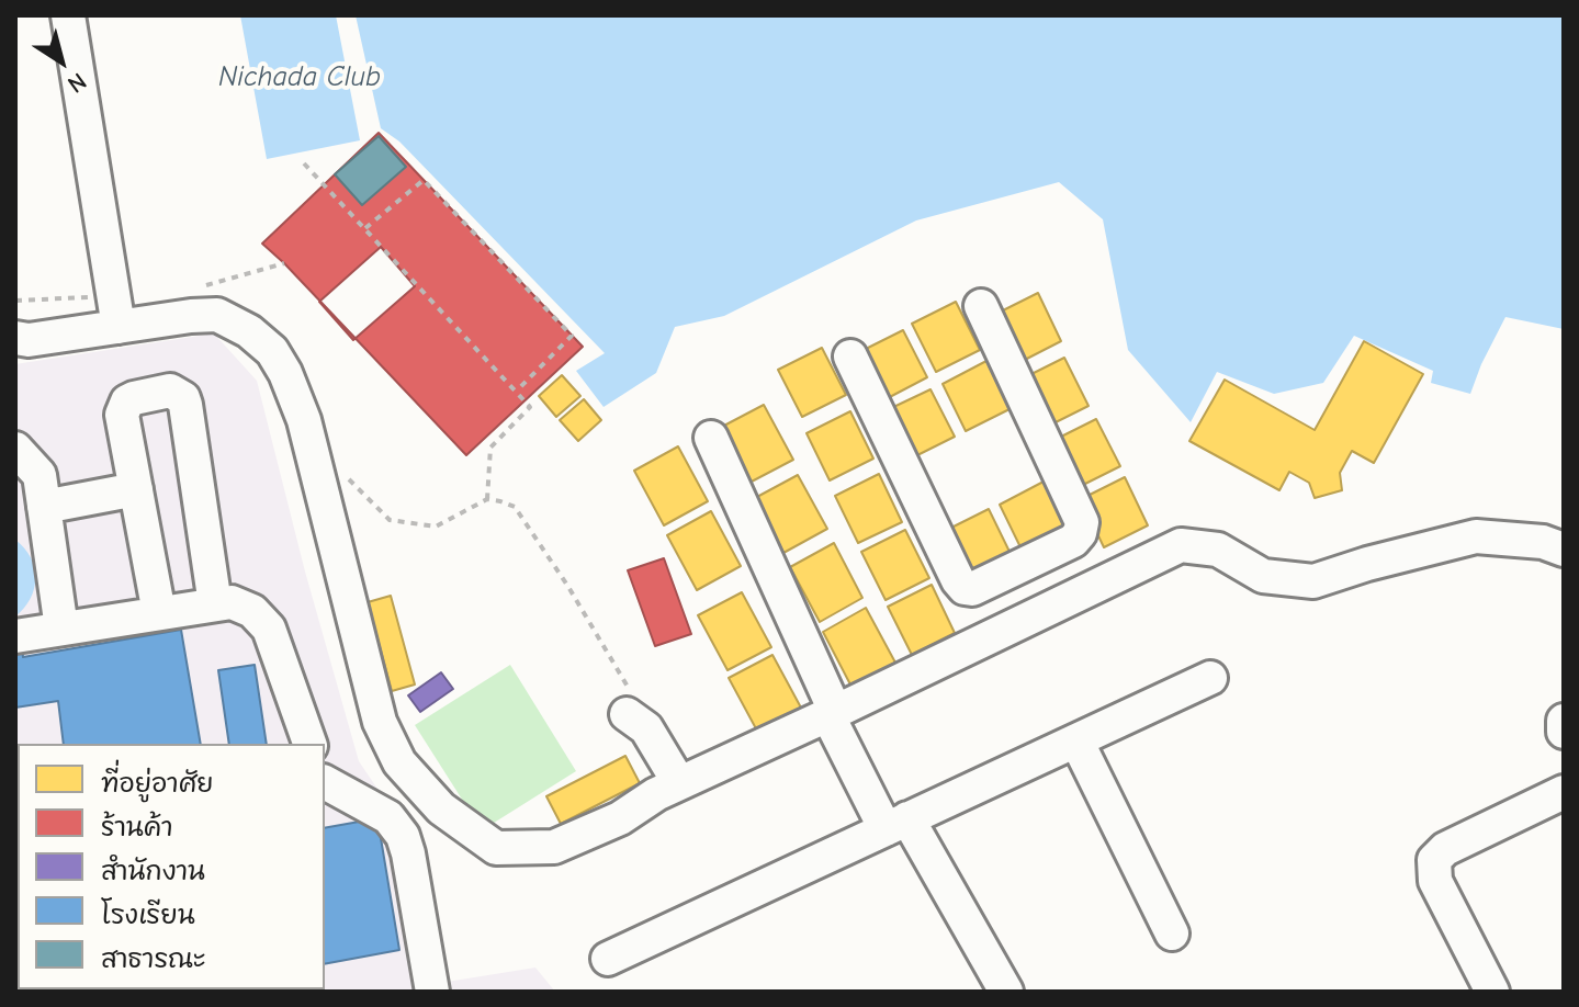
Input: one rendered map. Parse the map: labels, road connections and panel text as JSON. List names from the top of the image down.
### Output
{
  "water": ["Nichada Club"],
  "legend": [
    "ที่อยู่อาศัย",
    "ร้านค้า",
    "สำนักงาน",
    "โรงเรียน",
    "สาธารณะ"
  ],
  "north": "bottom right"
}
